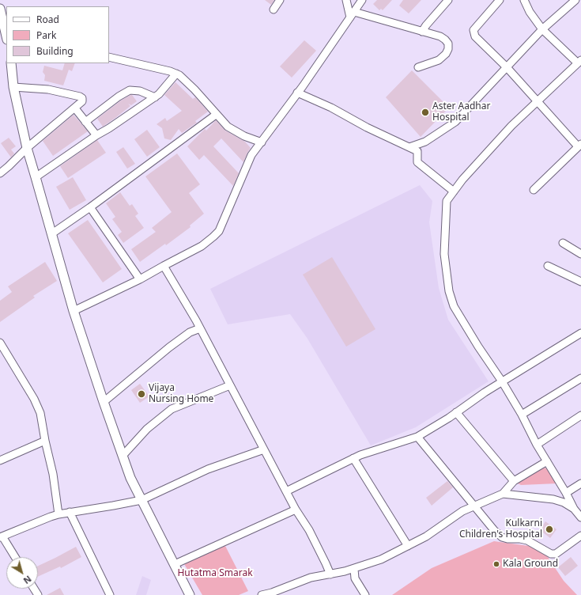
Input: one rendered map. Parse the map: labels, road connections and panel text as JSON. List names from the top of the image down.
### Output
{
  "parks": ["Hutatma Smarak"],
  "places": [
    "Aster Aadhar Hospital",
    "Vijaya Nursing Home",
    "Kulkarni Children's Hospital",
    "Kala Ground"
  ],
  "legend": ["Road", "Park", "Building"],
  "north": "bottom right"
}
